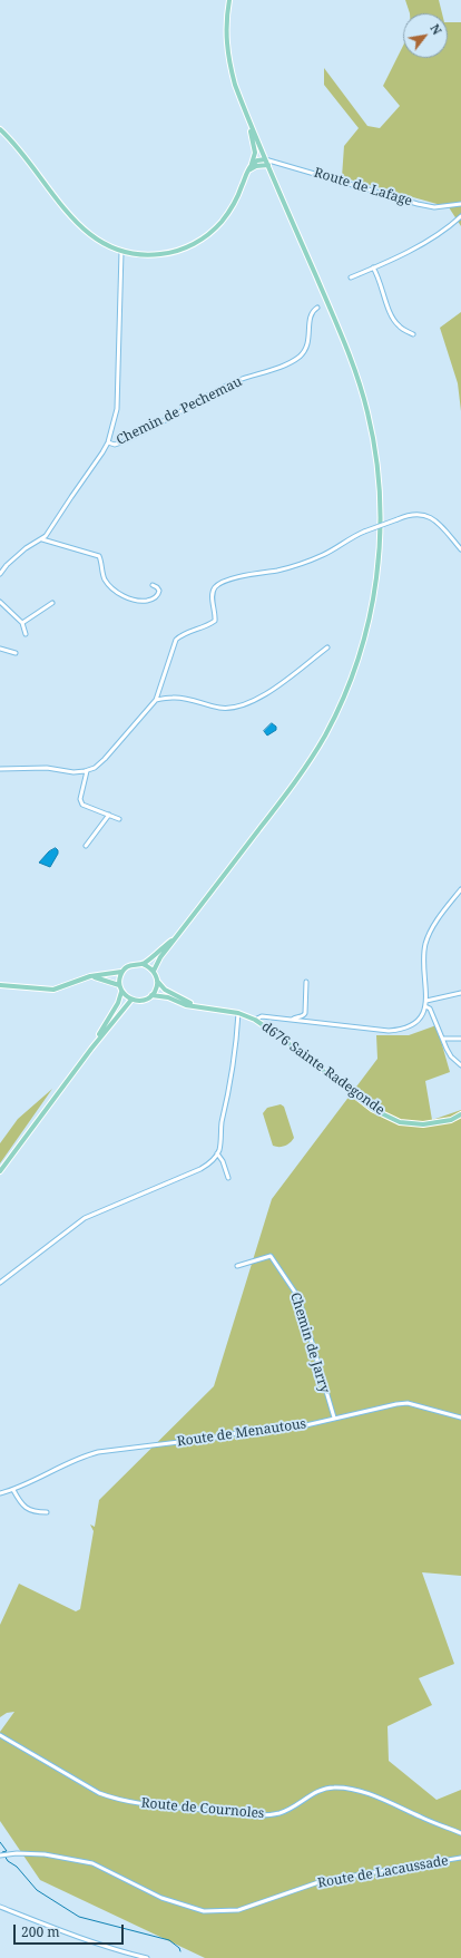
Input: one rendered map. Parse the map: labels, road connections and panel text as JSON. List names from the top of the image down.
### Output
{
  "streets": {
    "main road": ["d676 Sainte Radegonde"],
    "street": [
      "Route de Lafage",
      "Chemin de Pechemau",
      "Chemin de Jarry",
      "Route de Menautous",
      "Route de Cournoles",
      "Route de Lacaussade"
    ]
  },
  "crossings": [
    ["Chemin de Jarry", "Route de Menautous"]
  ],
  "scale_bar": "200 m",
  "north": "top right"
}
